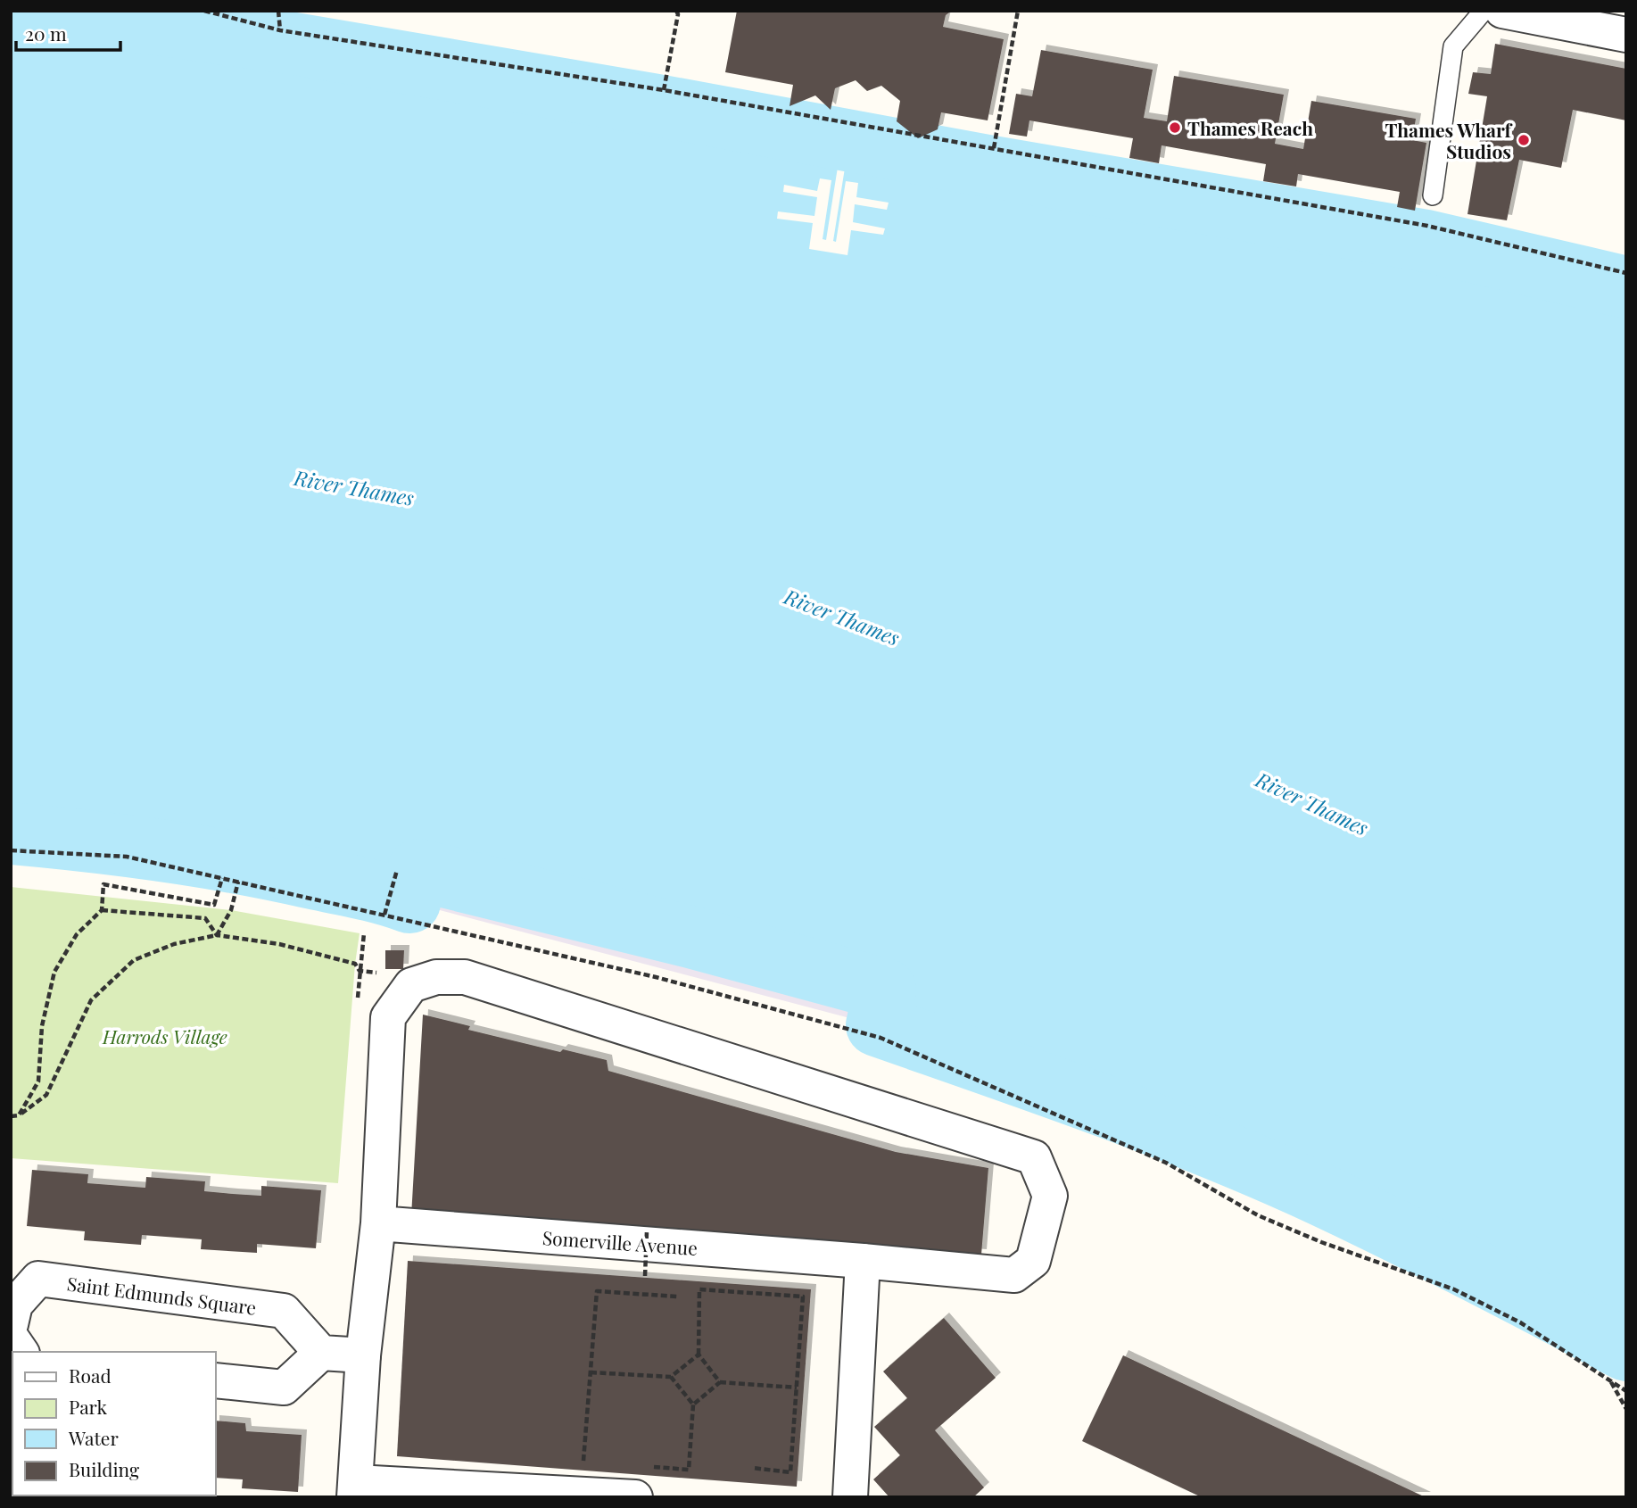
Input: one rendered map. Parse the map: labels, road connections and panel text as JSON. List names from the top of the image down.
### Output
{
  "streets": {
    "street": ["Somerville Avenue", "Saint Edmunds Square"]
  },
  "water": ["River Thames"],
  "parks": ["Harrods Village"],
  "places": ["Thames Reach", "Thames Wharf Studios"],
  "legend": [
    "Road",
    "Park",
    "Water",
    "Building"
  ],
  "scale_bar": "20 m"
}
